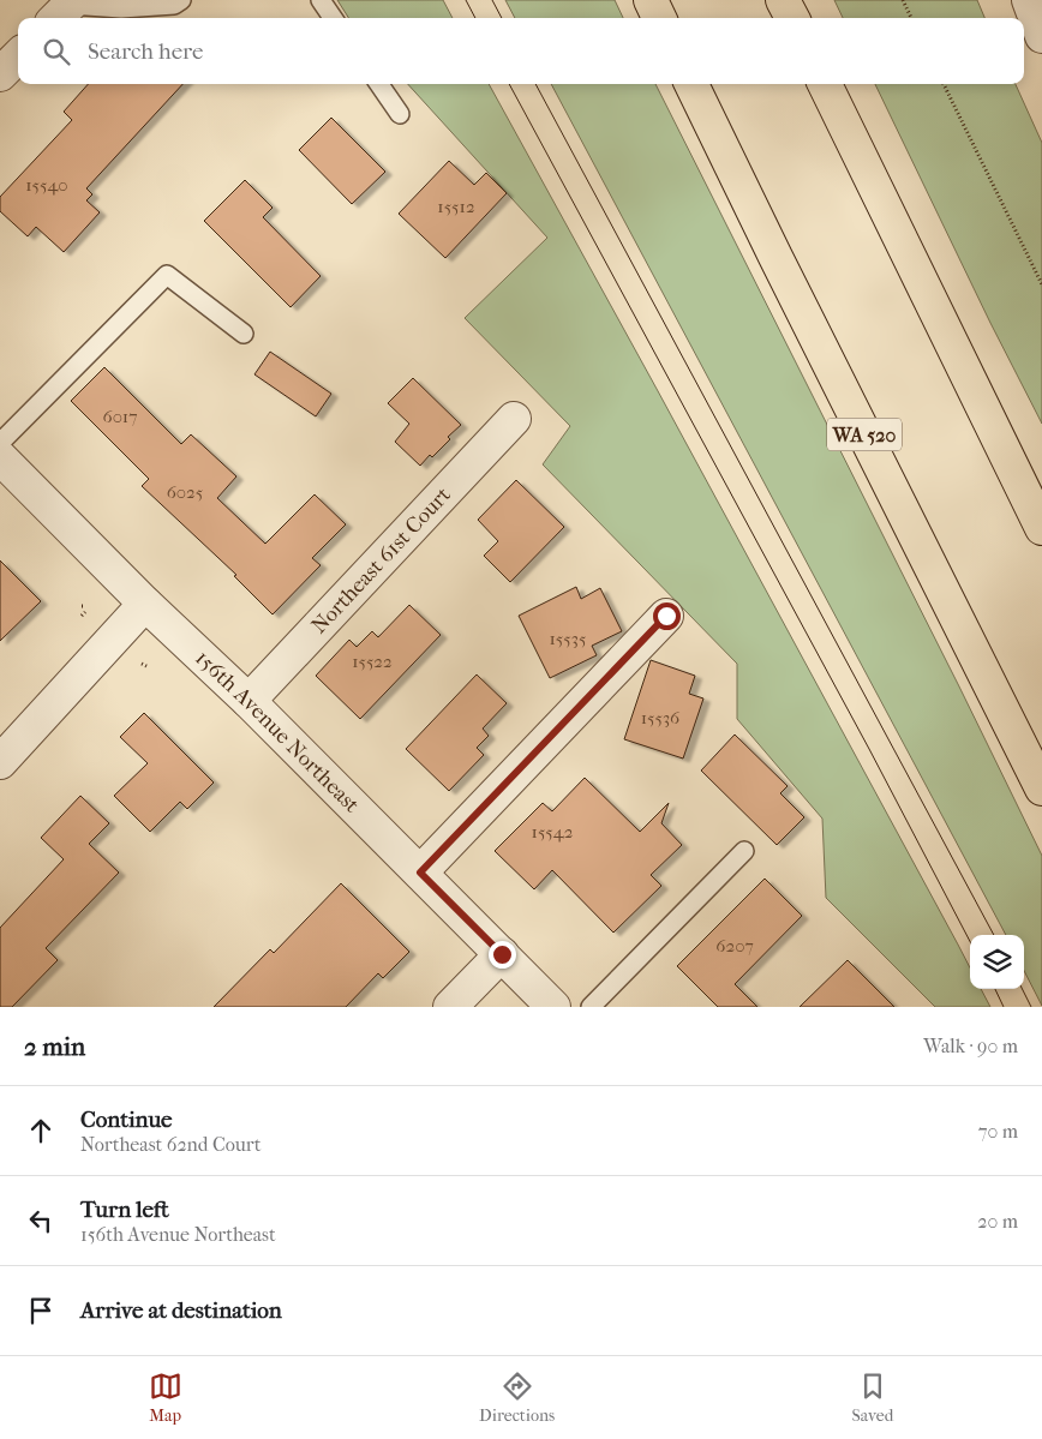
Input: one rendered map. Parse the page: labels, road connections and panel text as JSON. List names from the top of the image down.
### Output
{
  "streets": {
    "highway": ["WA 520"],
    "street": ["Northeast 61st Court", "156th Avenue Northeast"]
  },
  "crossings": [
    ["Northeast 61st Court", "156th Avenue Northeast"]
  ],
  "house_numbers": [
    "15540",
    "15512",
    "6017",
    "6025",
    "15535",
    "15522",
    "15536",
    "15542",
    "6207"
  ],
  "page": {
    "search": "Search here",
    "heading": ["2 min", "Walk · 90 m"],
    "list": [
      ["Continue", "Northeast 62nd Court", "70 m"],
      ["Turn left", "156th Avenue Northeast", "20 m"],
      "Arrive at destination"
    ],
    "nav": ["Map", "Directions", "Saved"]
  }
}
